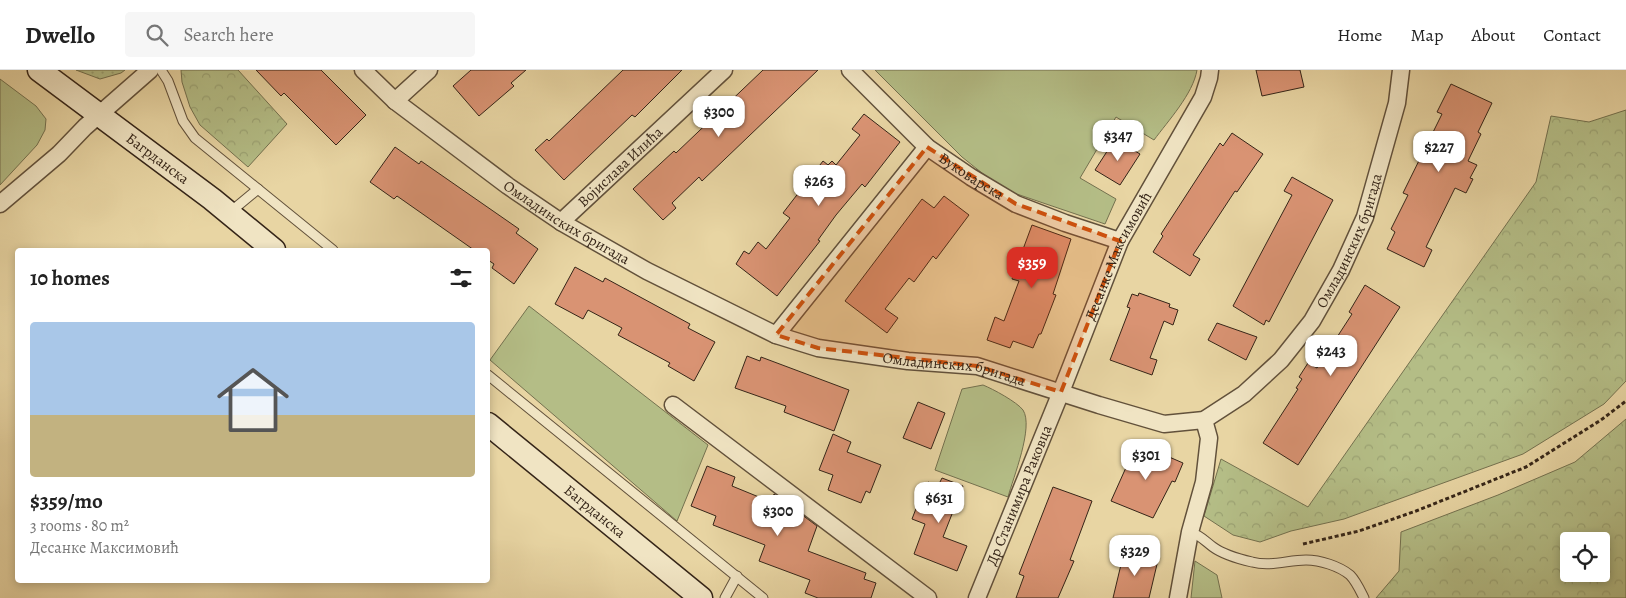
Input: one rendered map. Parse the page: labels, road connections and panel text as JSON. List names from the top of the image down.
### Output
{
  "streets": {
    "main road": ["Багрданска"],
    "street": [
      "Војислава Илића",
      "Вуковарска",
      "Омладинских бригада",
      "Десанке Максимовић",
      "Др Станимира Раковца"
    ]
  },
  "crossings": [
    ["Војислава Илића", "Омладинских бригада"],
    ["Вуковарска", "Десанке Максимовић"],
    ["Омладинских бригада", "Десанке Максимовић"],
    ["Омладинских бригада", "Др Станимира Раковца"],
    ["Десанке Максимовић", "Др Станимира Раковца"]
  ],
  "page": {
    "header": "Dwello",
    "search": "Search here",
    "nav": [
      "Home",
      "Map",
      "About",
      "Contact"
    ],
    "price": [
      "$300",
      "$347",
      "$227",
      "$263",
      "$359",
      "$243",
      "$301",
      "$631",
      "$300",
      "$329"
    ],
    "heading": "10 homes",
    "list": [
      {
        "name": "$359/mo",
        "note": "3 rooms · 80 m² · Десанке Максимовић"
      }
    ]
  }
}
